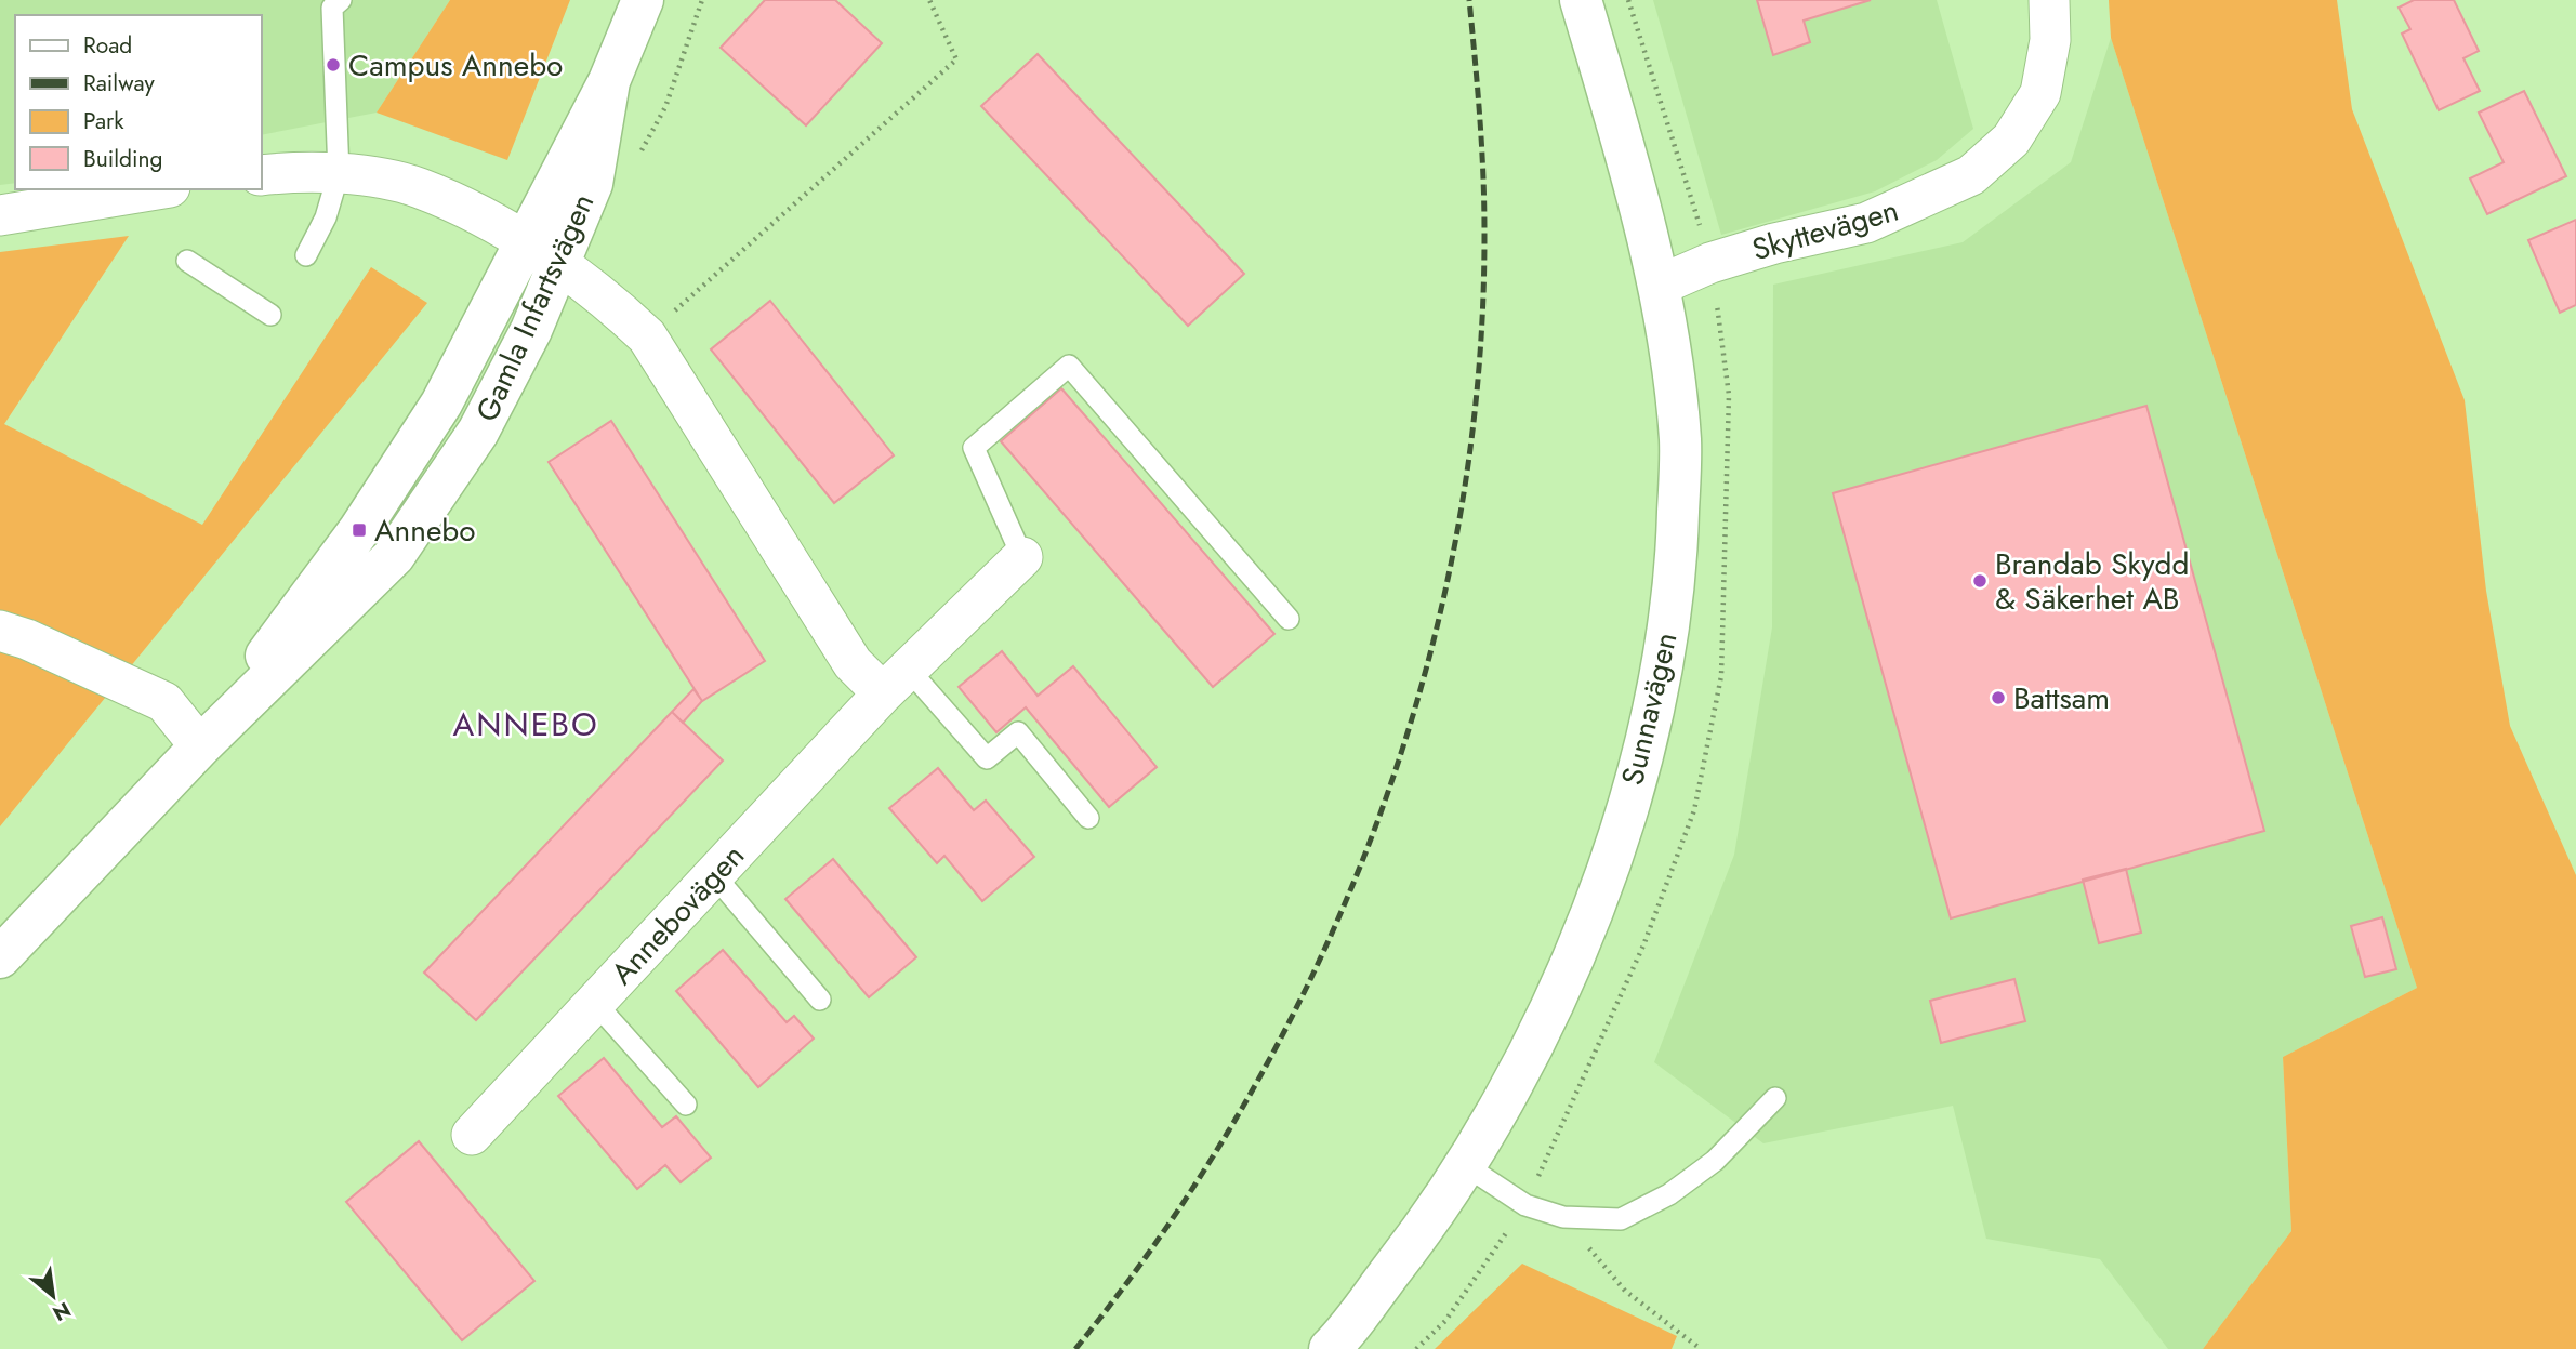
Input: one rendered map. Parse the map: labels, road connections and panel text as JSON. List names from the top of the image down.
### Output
{
  "streets": {
    "street": [
      "Skyttevägen",
      "Gamla Infartsvägen",
      "Sunnavägen",
      "Annebovägen"
    ]
  },
  "crossings": [
    ["Skyttevägen", "Sunnavägen"]
  ],
  "districts": ["ANNEBO"],
  "places": {
    "other": ["Campus Annebo", "Brandab Skydd & Säkerhet AB", "Battsam"],
    "transit": ["Annebo"]
  },
  "legend": [
    "Road",
    "Railway",
    "Park",
    "Building"
  ],
  "north": "bottom right"
}
